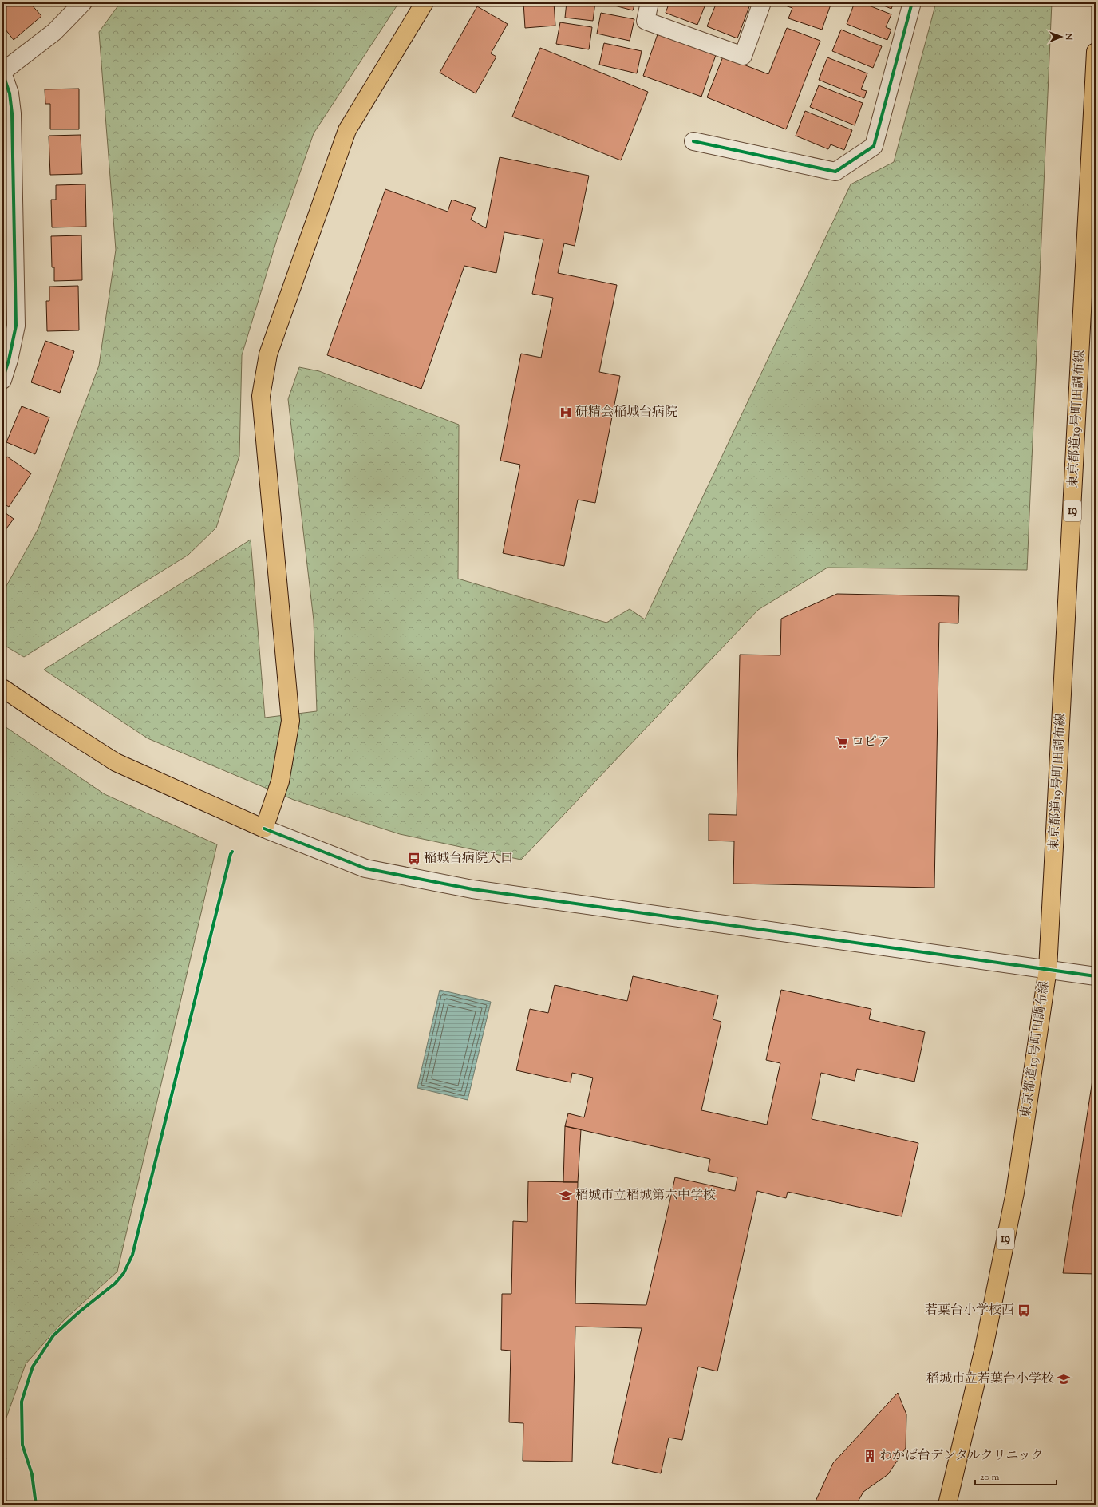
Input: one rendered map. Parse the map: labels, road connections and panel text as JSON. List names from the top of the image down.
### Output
{
  "streets": {
    "main road": ["東京都道19号町田調布線", "19"]
  },
  "places": {
    "hospital": ["研精会稲城台病院"],
    "supermarket": ["ロピア"],
    "bus stop": ["稲城台病院入口", "若葉台小学校西"],
    "school or university": ["稲城市立稲城第六中学校", "稲城市立若葉台小学校"],
    "building": ["わかば台デンタルクリニック"]
  },
  "scale_bar": "20 m",
  "north": "right"
}
